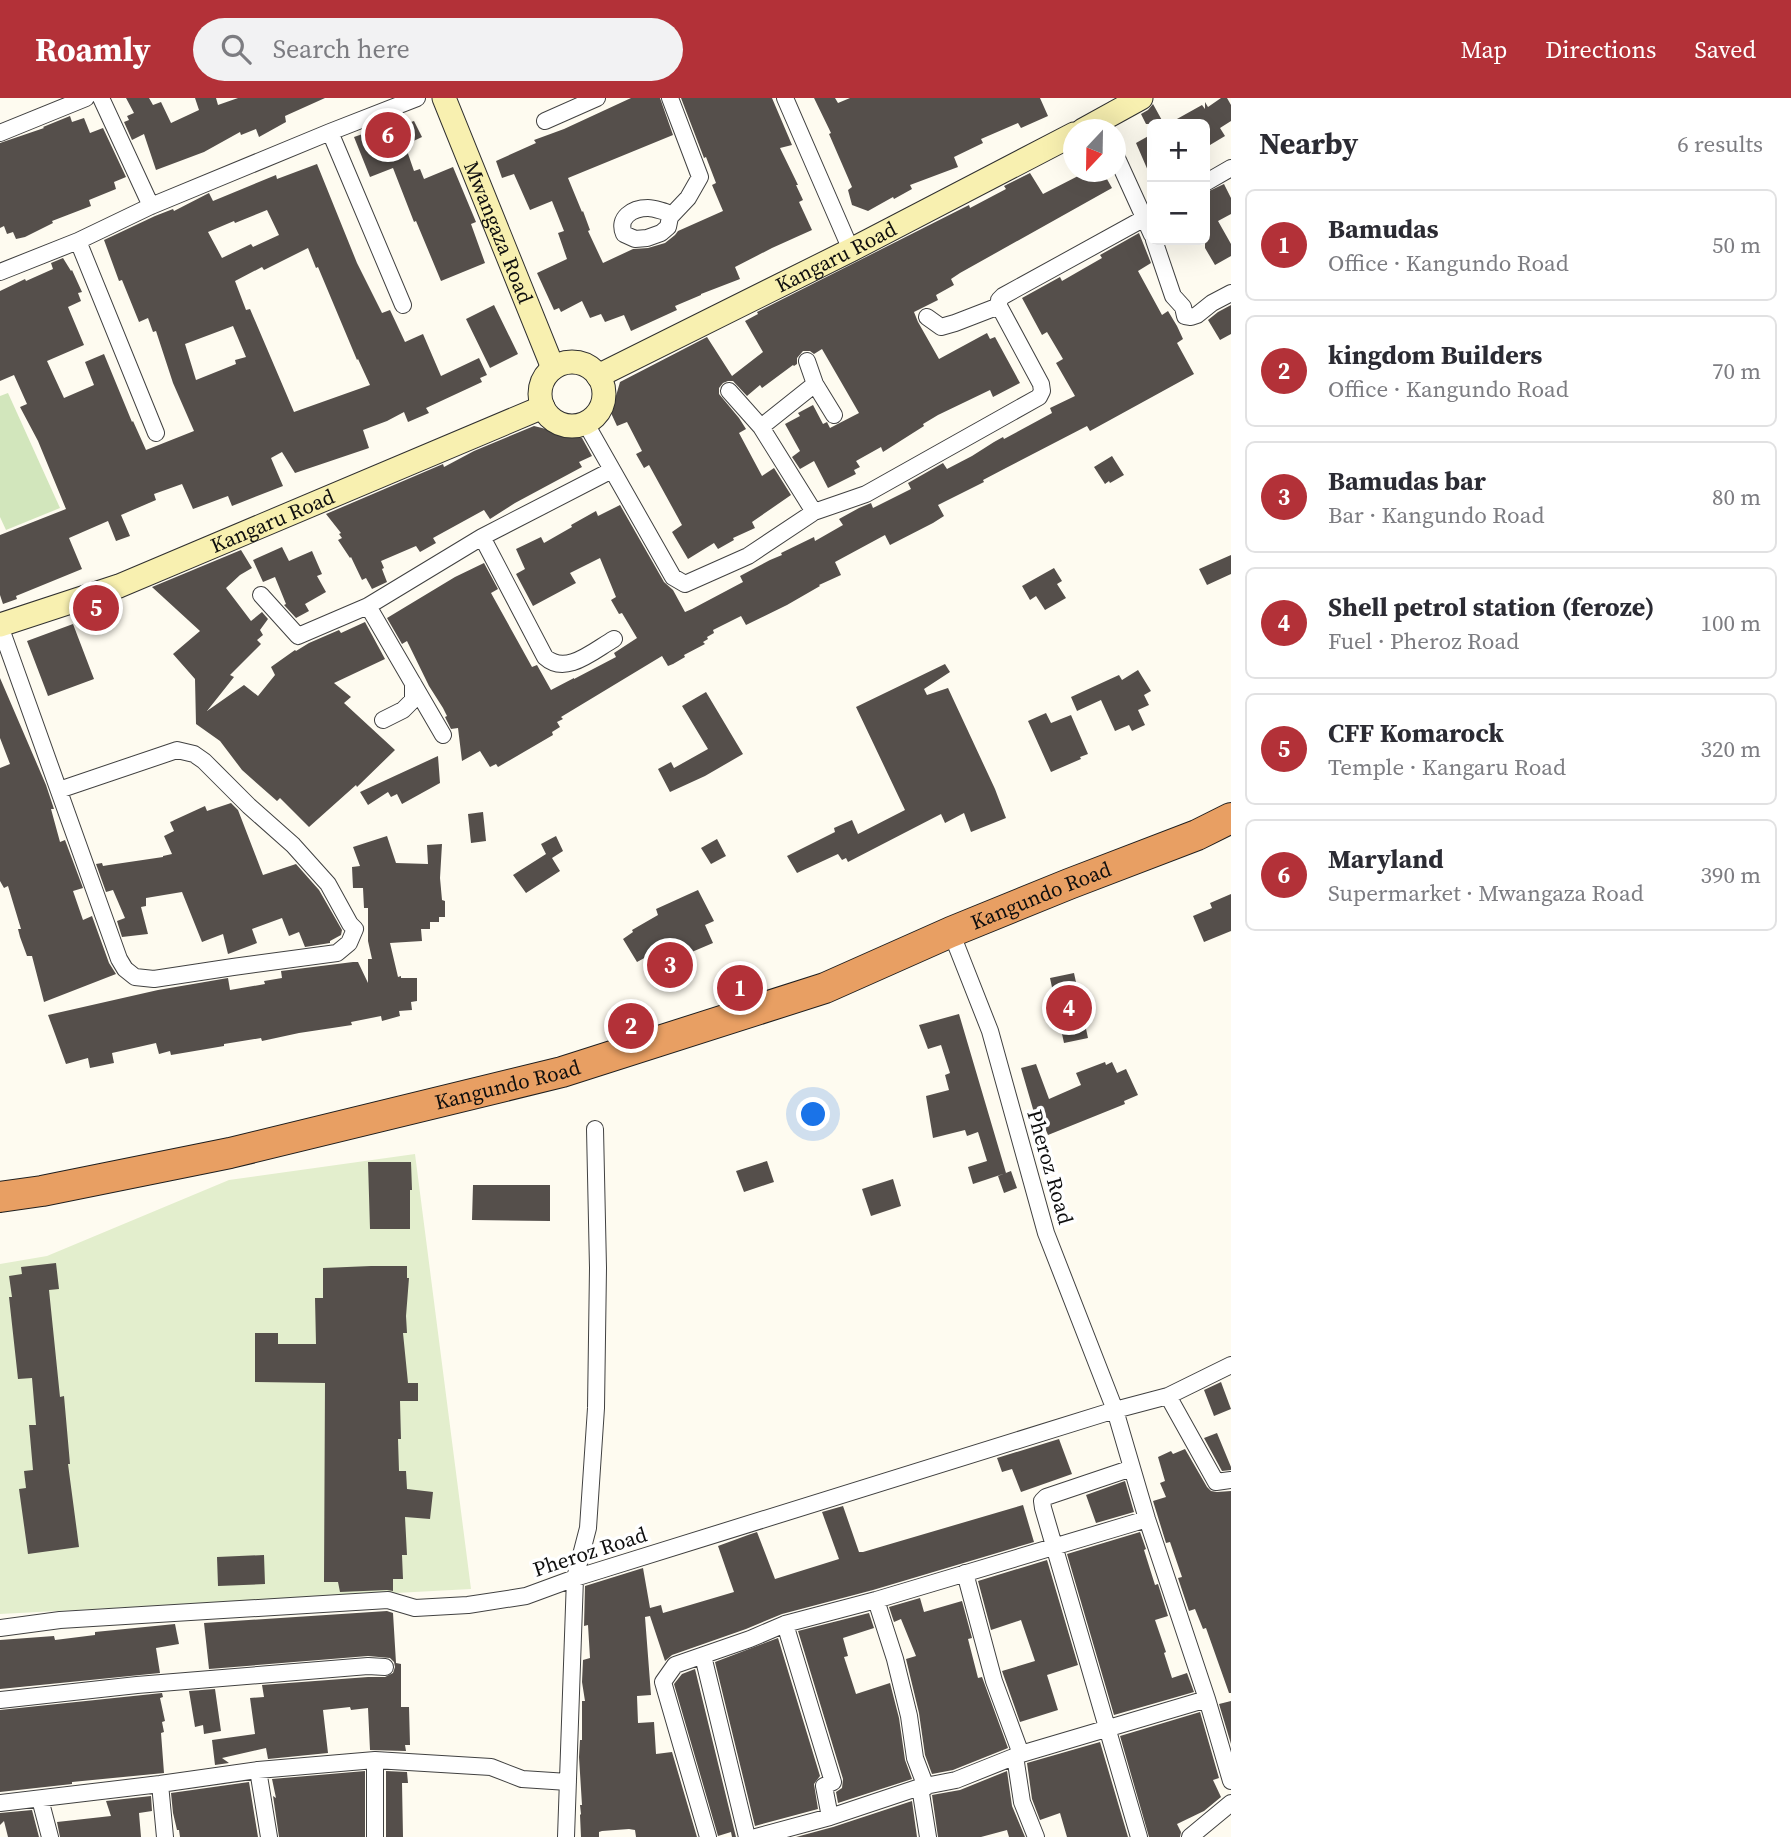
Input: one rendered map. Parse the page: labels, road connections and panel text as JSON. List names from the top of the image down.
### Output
{
  "streets": {
    "highway": ["Kangundo Road"],
    "main road": ["Mwangaza Road", "Kangaru Road"],
    "street": ["Pheroz Road"]
  },
  "crossings": [
    ["Mwangaza Road", "Kangaru Road"],
    ["Kangundo Road", "Pheroz Road"]
  ],
  "north": "bottom",
  "page": {
    "header": "Roamly",
    "search": "Search here",
    "nav": ["Map", "Directions", "Saved"],
    "heading": ["Nearby", "6 results"],
    "pins": [
      "6",
      "5",
      "3",
      "1",
      "4",
      "2"
    ],
    "map_buttons": ["+", "−"],
    "list": [
      {
        "mark": "1",
        "name": "Bamudas",
        "note": "Office · Kangundo Road",
        "value": "50 m"
      },
      {
        "mark": "2",
        "name": "kingdom Builders",
        "note": "Office · Kangundo Road",
        "value": "70 m"
      },
      {
        "mark": "3",
        "name": "Bamudas bar",
        "note": "Bar · Kangundo Road",
        "value": "80 m"
      },
      {
        "mark": "4",
        "name": "Shell petrol station (feroze)",
        "note": "Fuel · Pheroz Road",
        "value": "100 m"
      },
      {
        "mark": "5",
        "name": "CFF Komarock",
        "note": "Temple · Kangaru Road",
        "value": "320 m"
      },
      {
        "mark": "6",
        "name": "Maryland",
        "note": "Supermarket · Mwangaza Road",
        "value": "390 m"
      }
    ]
  }
}
